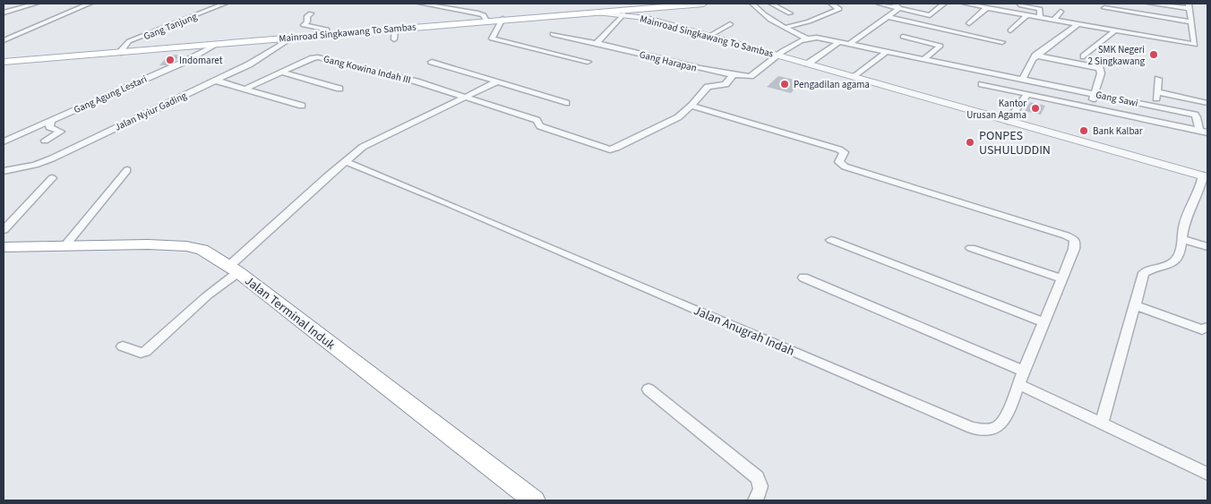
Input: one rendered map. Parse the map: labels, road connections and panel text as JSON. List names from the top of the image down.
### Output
{
  "streets": {
    "main road": ["Mainroad Singkawang To Sambas", "Jalan Terminal Induk"],
    "street": [
      "Gang Tanjung",
      "Gang Harapan",
      "Gang Kowina Indah III",
      "Gang Agung Lestari",
      "Gang Sawi",
      "Jalan Nyiur Gading",
      "Jalan Anugrah Indah"
    ]
  },
  "crossings": [
    ["Gang Tanjung", "Mainroad Singkawang To Sambas"],
    ["Mainroad Singkawang To Sambas", "Gang Harapan"],
    ["Mainroad Singkawang To Sambas", "Gang Agung Lestari"],
    ["Mainroad Singkawang To Sambas", "Jalan Nyiur Gading"],
    ["Gang Harapan", "Gang Kowina Indah III"],
    ["Gang Kowina Indah III", "Jalan Anugrah Indah"]
  ],
  "places": [
    "SMK Negeri 2 Singkawang",
    "Indomaret",
    "Pengadilan agama",
    "Kantor Urusan Agama",
    "Bank Kalbar",
    "PONPES USHULUDDIN"
  ]
}
